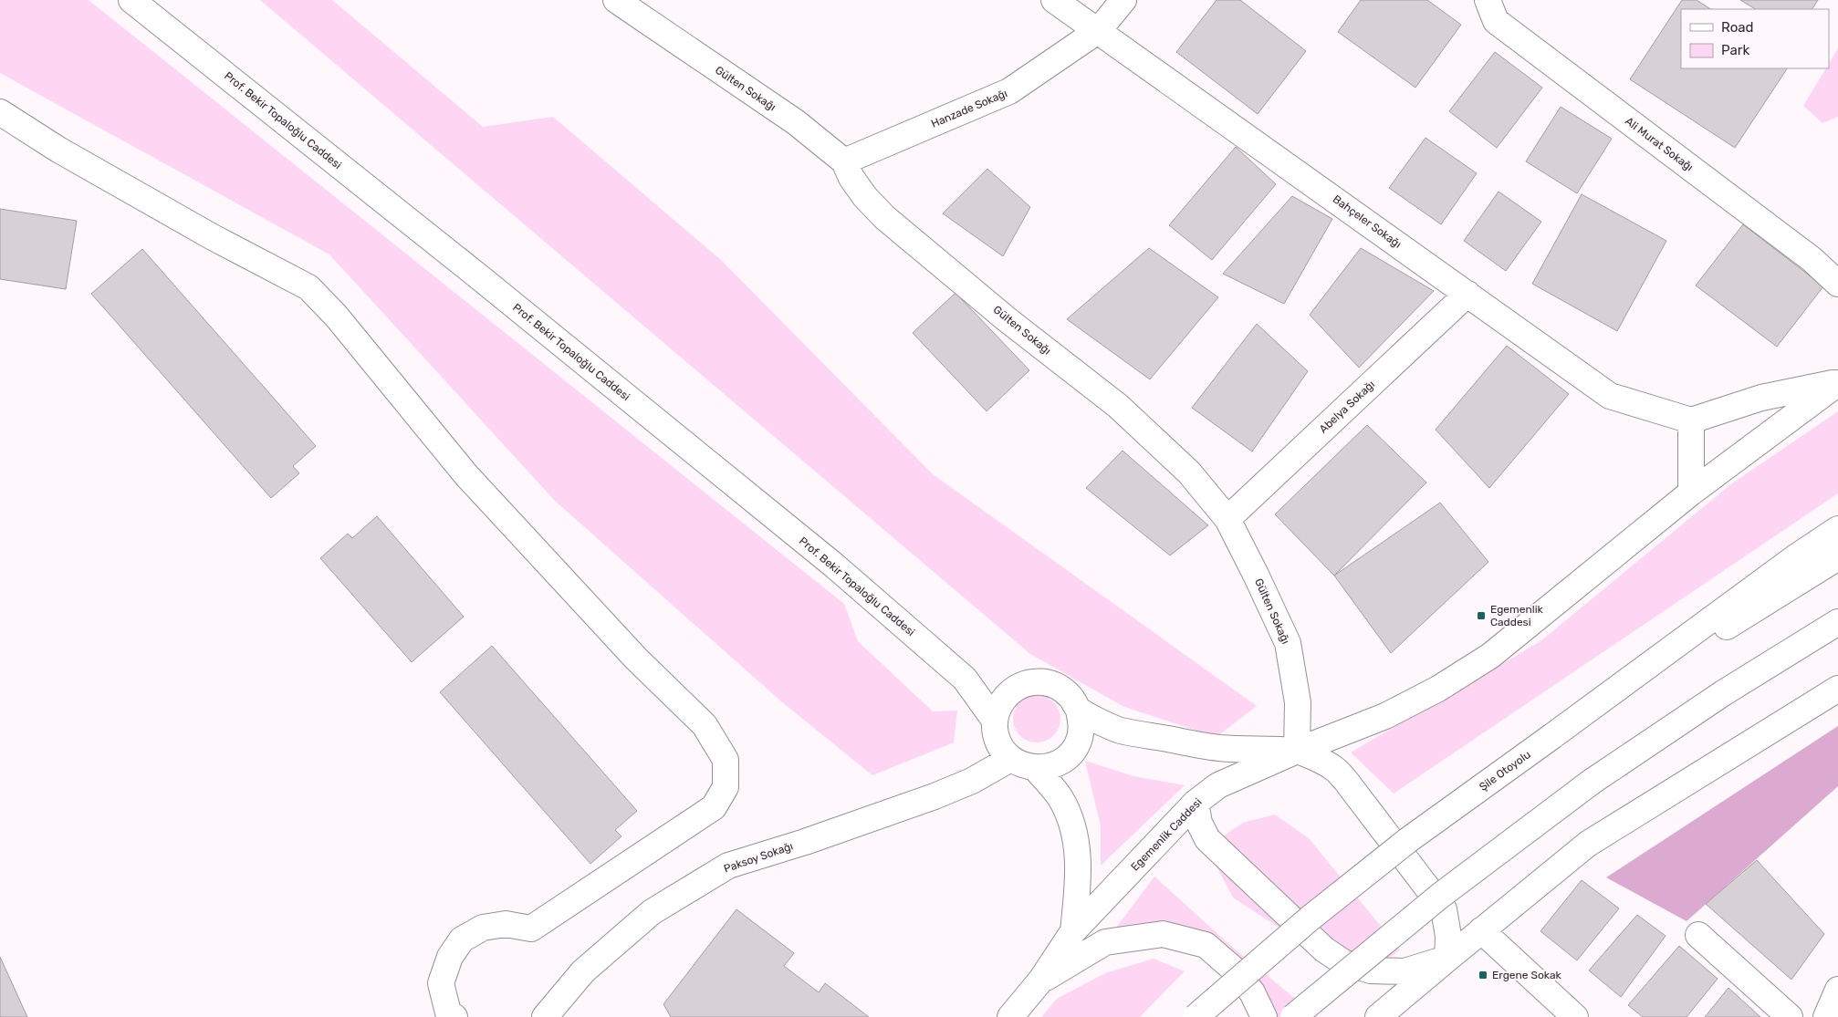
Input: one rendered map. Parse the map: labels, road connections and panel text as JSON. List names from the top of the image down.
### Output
{
  "streets": {
    "main road": [
      "Gülten Sokağı",
      "Hanzade Sokağı",
      "Prof. Bekir Topaloğlu Caddesi",
      "Ali Murat Sokağı",
      "Bahçeler Sokağı",
      "Abelya Sokağı",
      "Şile Otoyolu",
      "Egemenlik Caddesi",
      "Paksoy Sokağı"
    ]
  },
  "crossings": [
    ["Gülten Sokağı", "Hanzade Sokağı"],
    ["Gülten Sokağı", "Abelya Sokağı"],
    ["Gülten Sokağı", "Egemenlik Caddesi"],
    ["Hanzade Sokağı", "Bahçeler Sokağı"],
    ["Prof. Bekir Topaloğlu Caddesi", "Paksoy Sokağı"],
    ["Bahçeler Sokağı", "Abelya Sokağı"]
  ],
  "places": {
    "transit": ["Egemenlik Caddesi", "Ergene Sokak"]
  },
  "legend": ["Road", "Park"]
}
